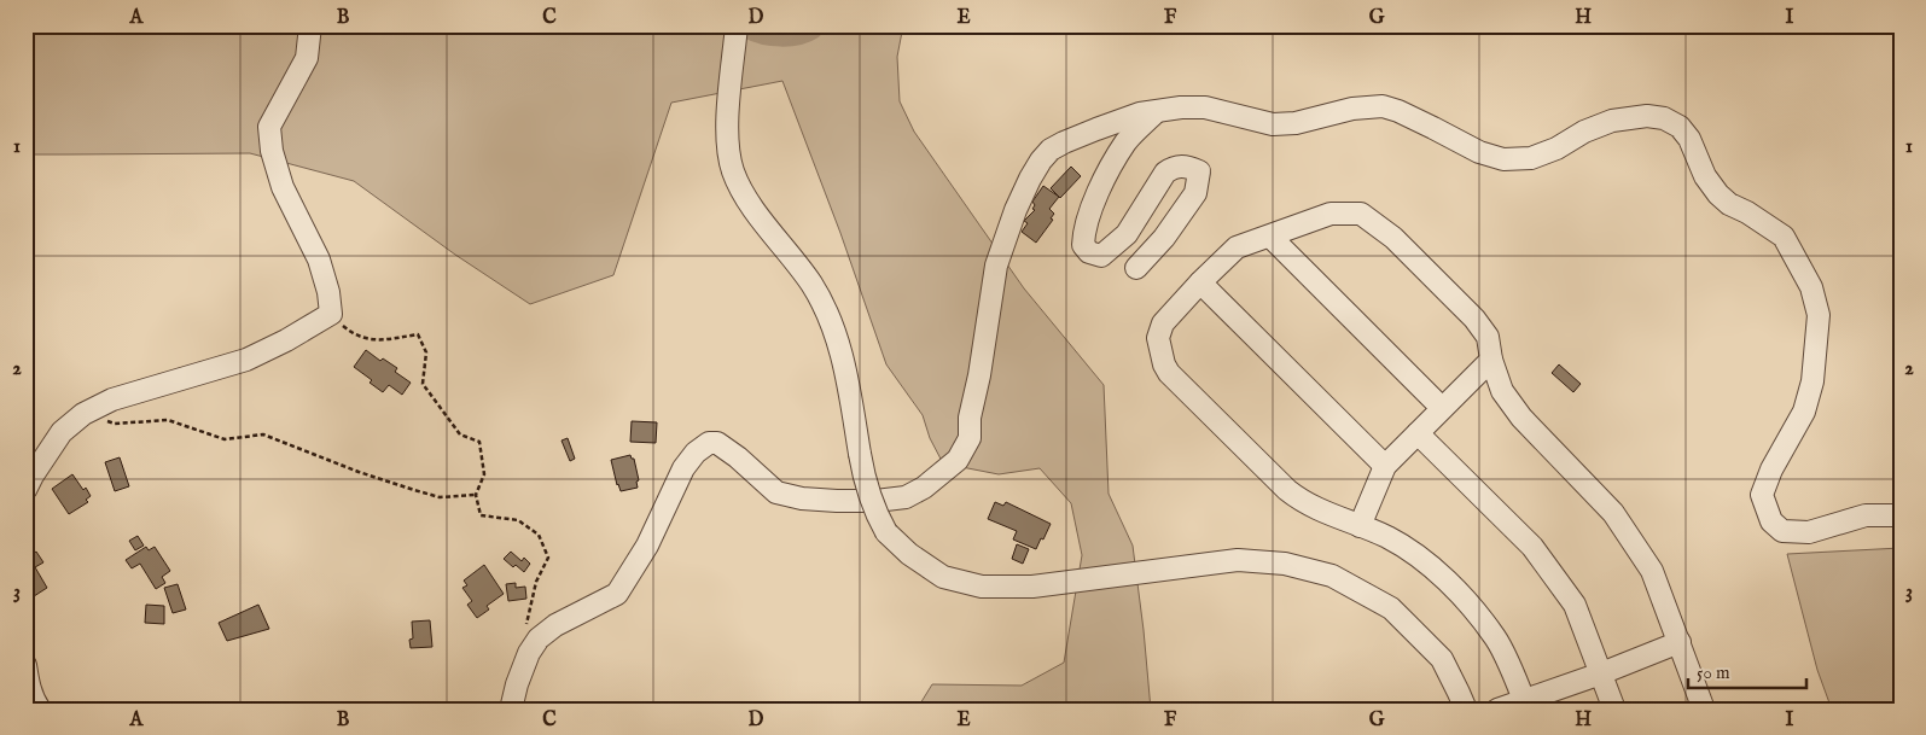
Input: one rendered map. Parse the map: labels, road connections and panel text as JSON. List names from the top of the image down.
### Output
{
  "scale_bar": "50 m",
  "grid": {
    "columns": [
      "A",
      "B",
      "C",
      "D",
      "E",
      "F",
      "G",
      "H",
      "I"
    ],
    "rows": ["1", "2", "3"]
  }
}
